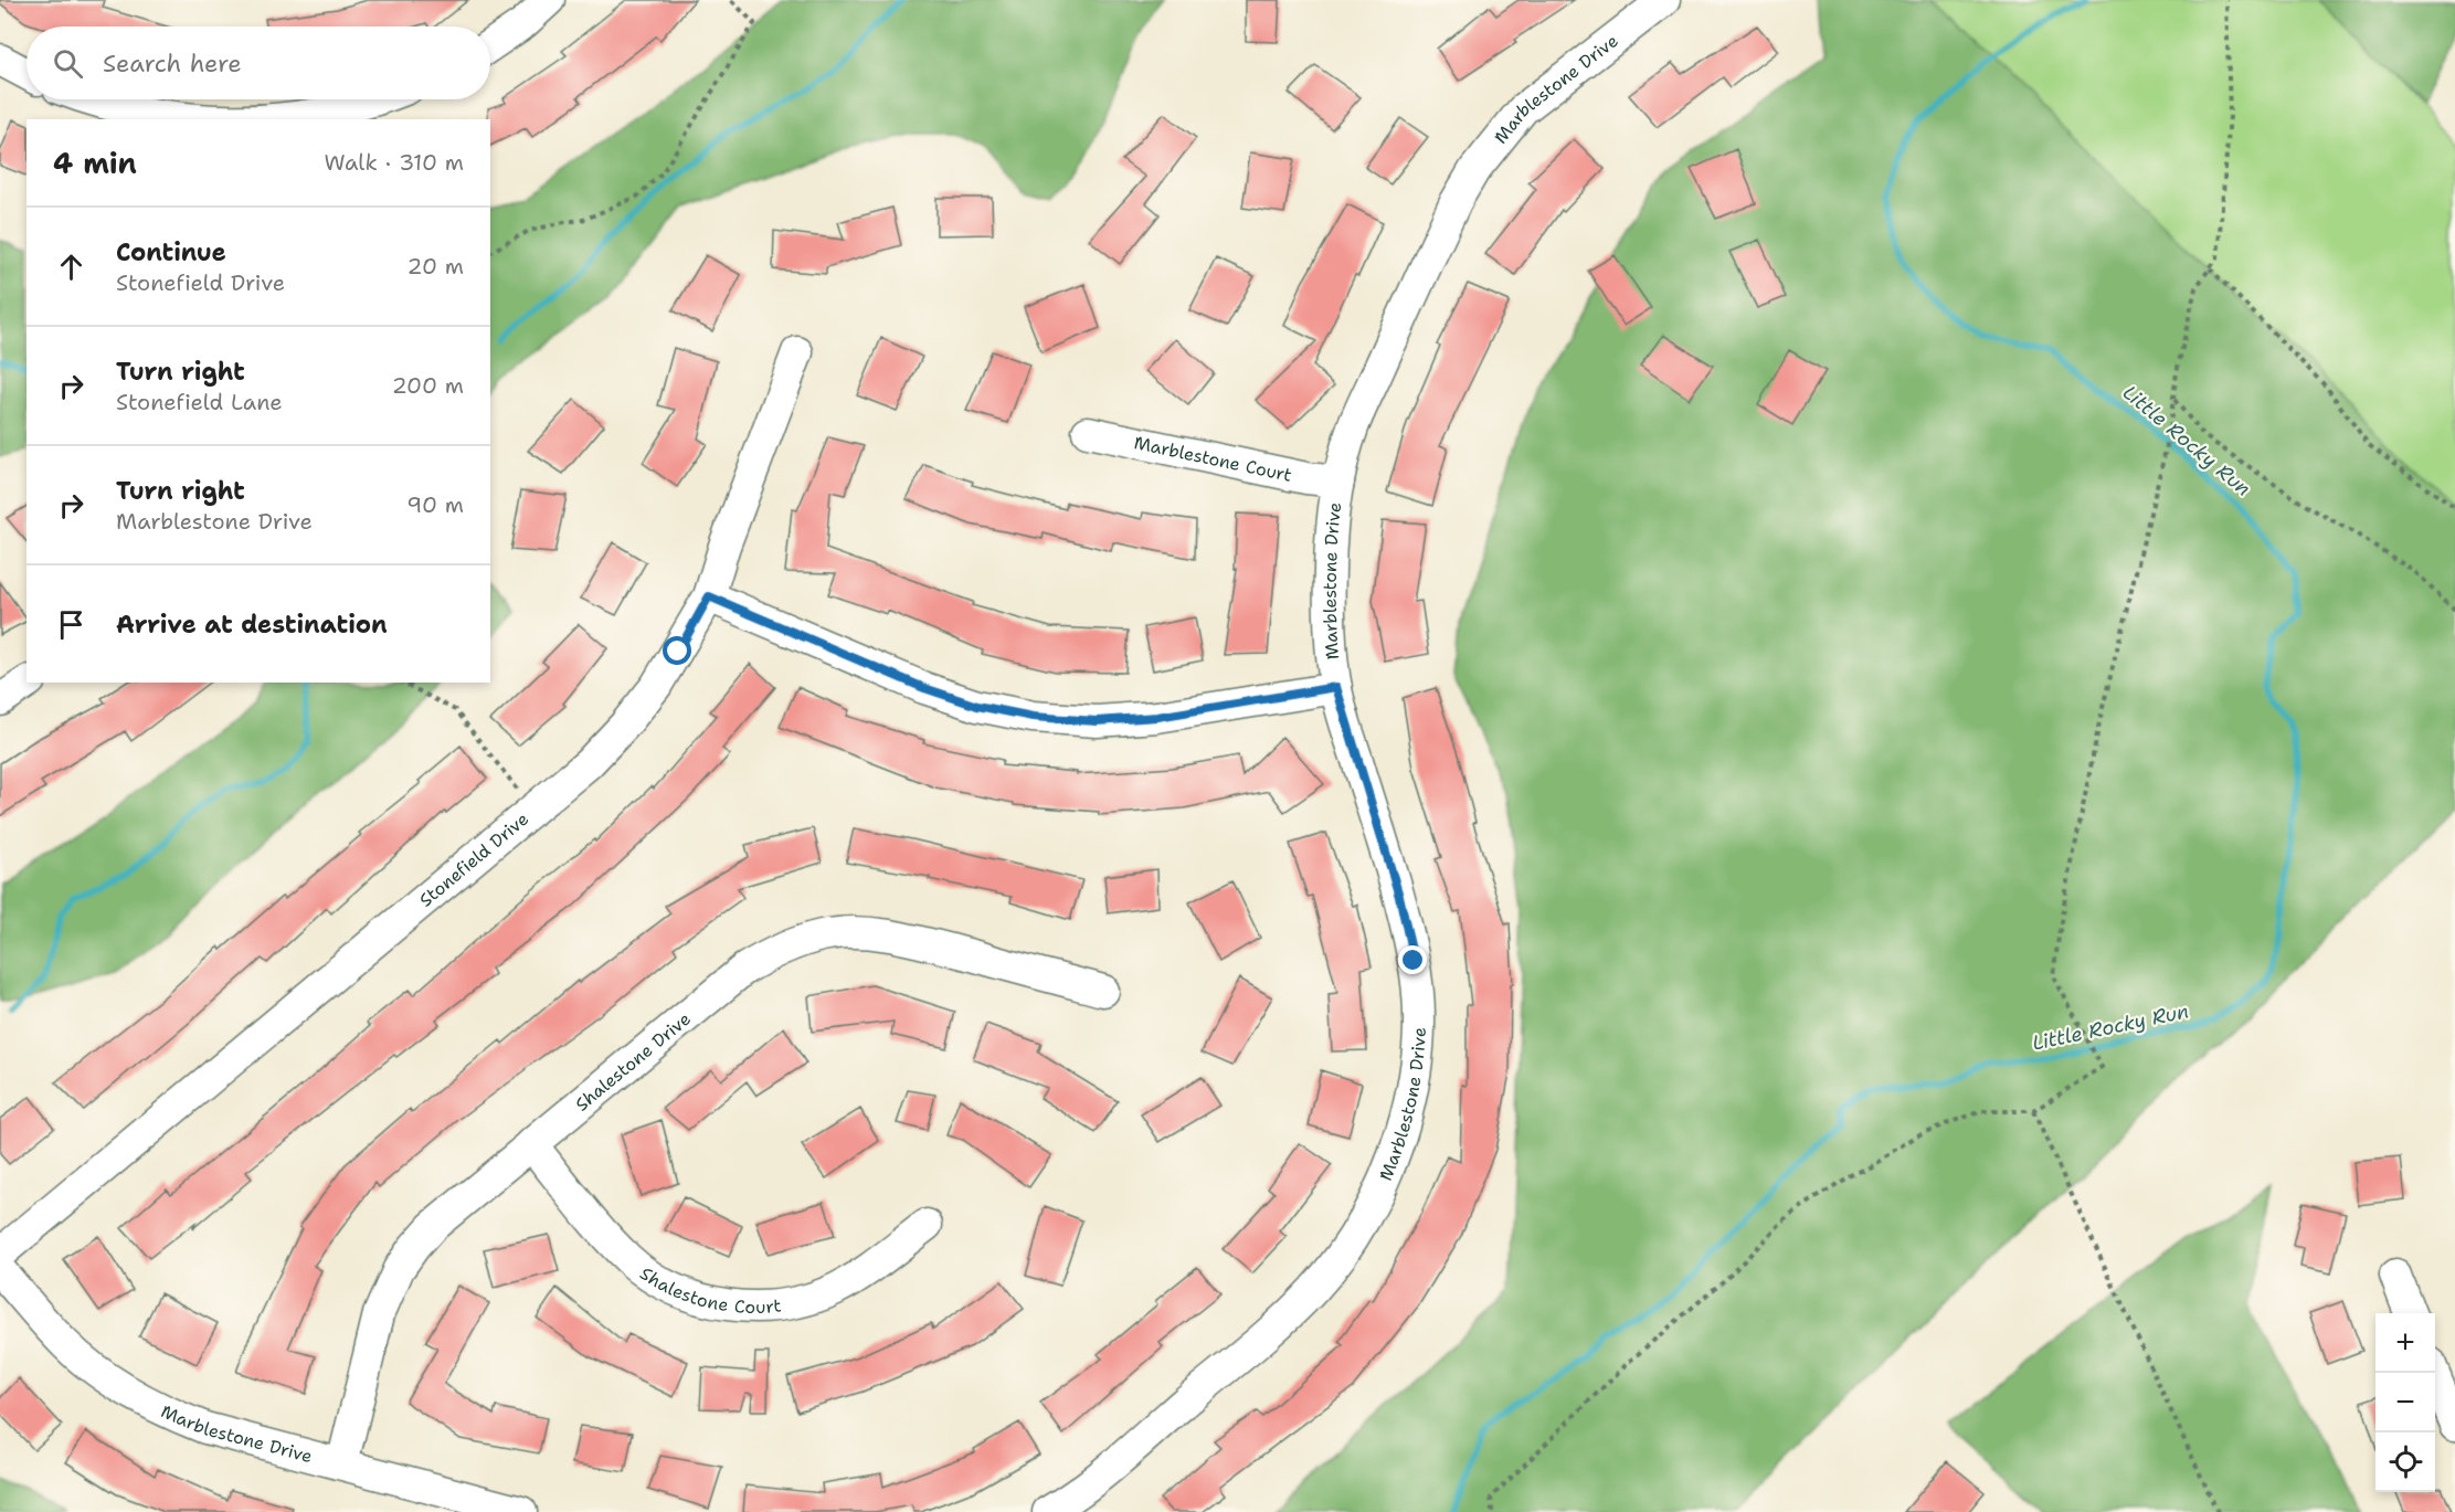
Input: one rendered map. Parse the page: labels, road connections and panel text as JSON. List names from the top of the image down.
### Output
{
  "streets": {
    "street": [
      "Marblestone Drive",
      "Marblestone Court",
      "Stonefield Drive",
      "Shalestone Drive",
      "Shalestone Court"
    ]
  },
  "crossings": [
    ["Marblestone Drive", "Marblestone Court"],
    ["Marblestone Drive", "Shalestone Drive"],
    ["Shalestone Drive", "Shalestone Court"]
  ],
  "water": ["Little Rocky Run"],
  "page": {
    "search": "Search here",
    "heading": ["4 min", "Walk · 310 m"],
    "list": [
      ["Continue", "Stonefield Drive", "20 m"],
      ["Turn right", "Stonefield Lane", "200 m"],
      ["Turn right", "Marblestone Drive", "90 m"],
      "Arrive at destination"
    ],
    "map_buttons": ["+", "−"]
  }
}
